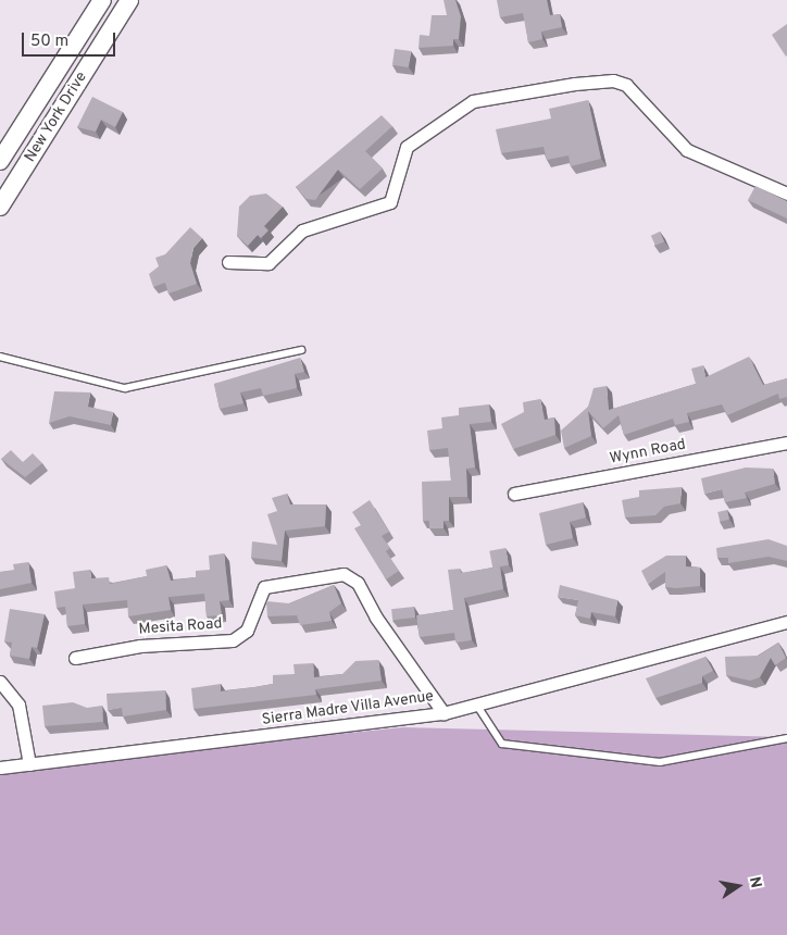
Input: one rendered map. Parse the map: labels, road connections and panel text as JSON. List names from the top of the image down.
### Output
{
  "streets": {
    "main road": ["New York Drive"],
    "street": ["Wynn Road", "Mesita Road", "Sierra Madre Villa Avenue"]
  },
  "crossings": [
    ["Mesita Road", "Sierra Madre Villa Avenue"]
  ],
  "scale_bar": "50 m",
  "north": "right"
}
